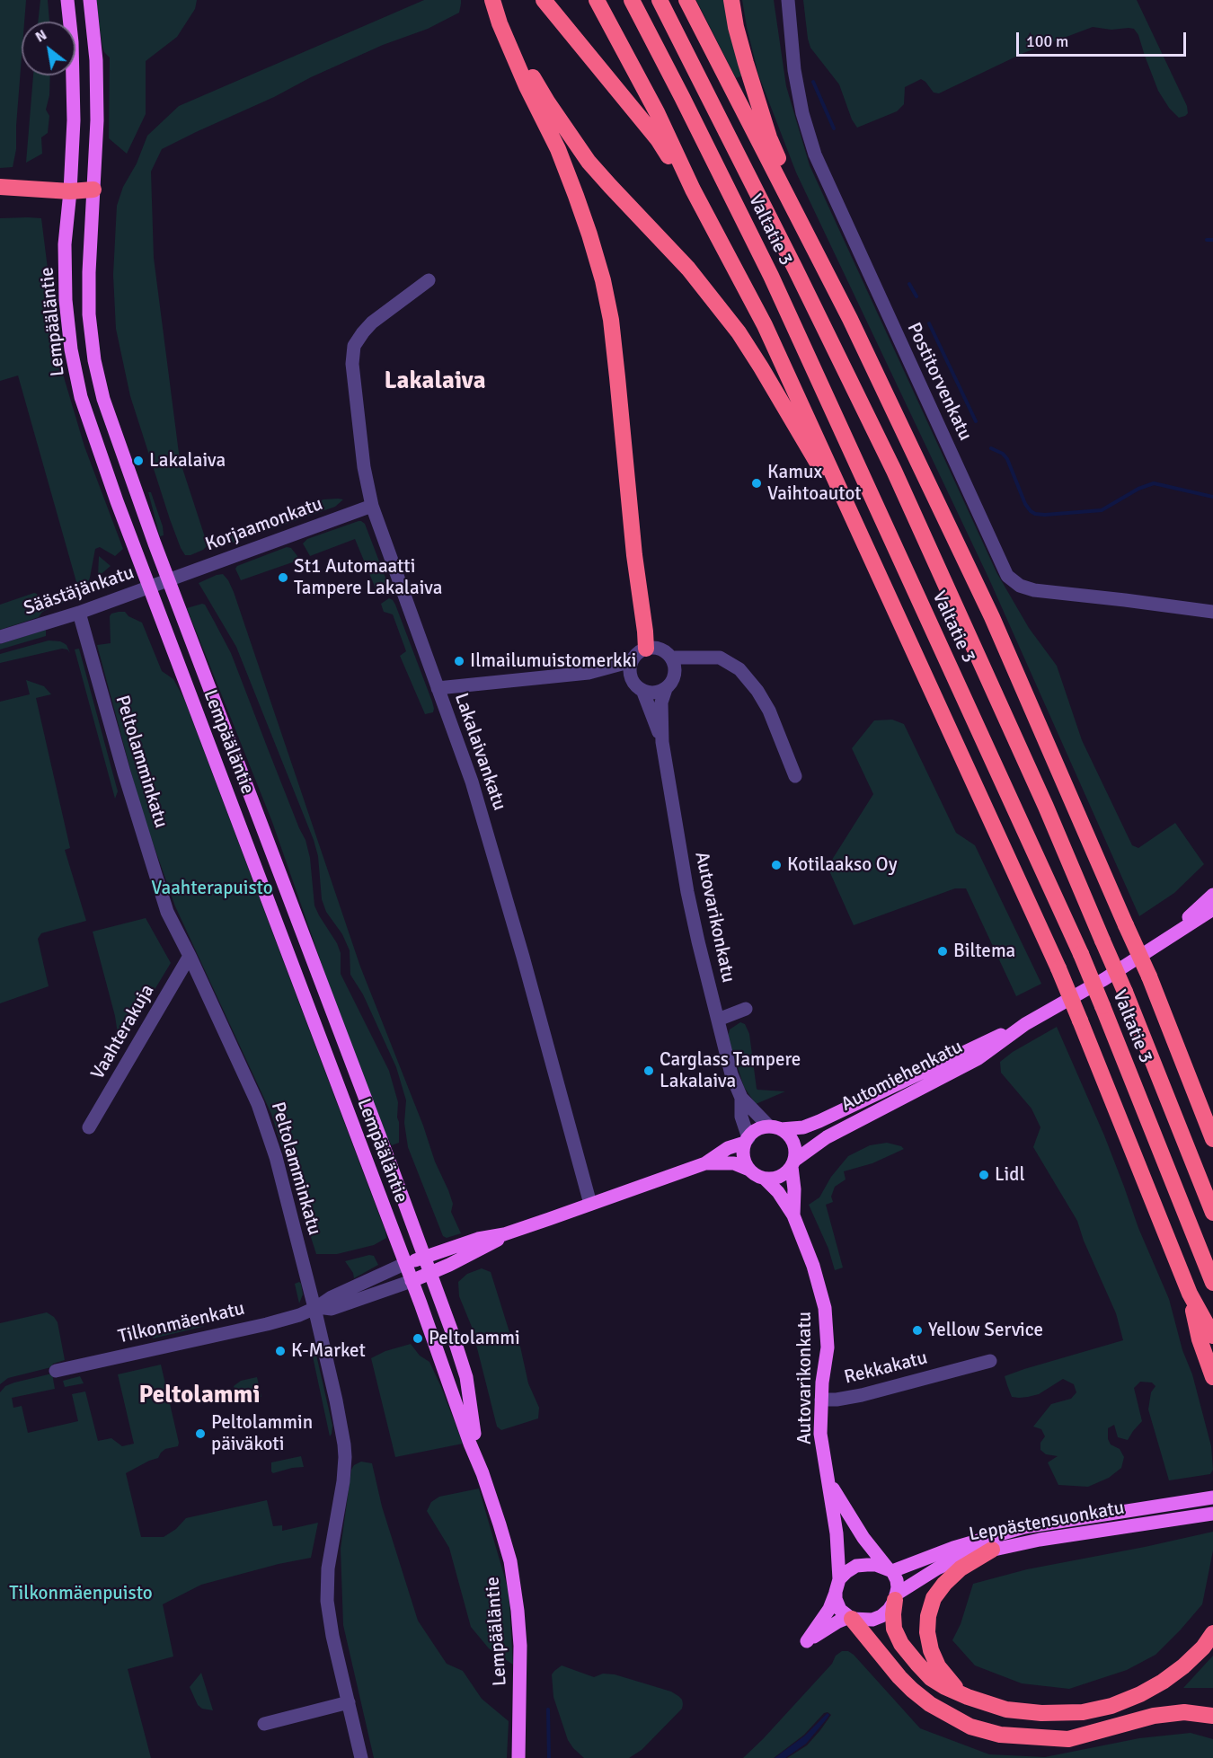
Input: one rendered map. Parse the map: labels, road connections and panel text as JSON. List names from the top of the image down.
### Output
{
  "streets": {
    "highway": ["Valtatie 3"],
    "main road": [
      "Lempääläntie",
      "Autovarikonkatu",
      "Automiehenkatu",
      "Tilkonmäenkatu",
      "Leppästensuonkatu"
    ],
    "street": [
      "Postitorvenkatu",
      "Korjaamonkatu",
      "Säästäjänkatu",
      "Lakalaivankatu",
      "Peltolamminkatu",
      "Vaahterakuja",
      "Rekkakatu"
    ]
  },
  "crossings": [
    ["Lempääläntie", "Korjaamonkatu"],
    ["Lempääläntie", "Säästäjänkatu"],
    ["Lempääläntie", "Tilkonmäenkatu"],
    ["Korjaamonkatu", "Säästäjänkatu"],
    ["Korjaamonkatu", "Lakalaivankatu"],
    ["Säästäjänkatu", "Peltolamminkatu"],
    ["Peltolamminkatu", "Vaahterakuja"],
    ["Peltolamminkatu", "Tilkonmäenkatu"],
    ["Autovarikonkatu", "Automiehenkatu"],
    ["Autovarikonkatu", "Rekkakatu"],
    ["Autovarikonkatu", "Leppästensuonkatu"]
  ],
  "districts": ["Lakalaiva", "Peltolammi"],
  "parks": ["Vaahterapuisto", "Tilkonmäenpuisto"],
  "places": [
    "Lakalaiva",
    "Kamux Vaihtoautot",
    "St1 Automaatti Tampere Lakalaiva",
    "Ilmailumuistomerkki",
    "Kotilaakso Oy",
    "Biltema",
    "Carglass Tampere Lakalaiva",
    "Lidl",
    "Yellow Service",
    "Peltolammi",
    "K-Market",
    "Peltolammin päiväkoti"
  ],
  "scale_bar": "100 m",
  "north": "top left"
}
